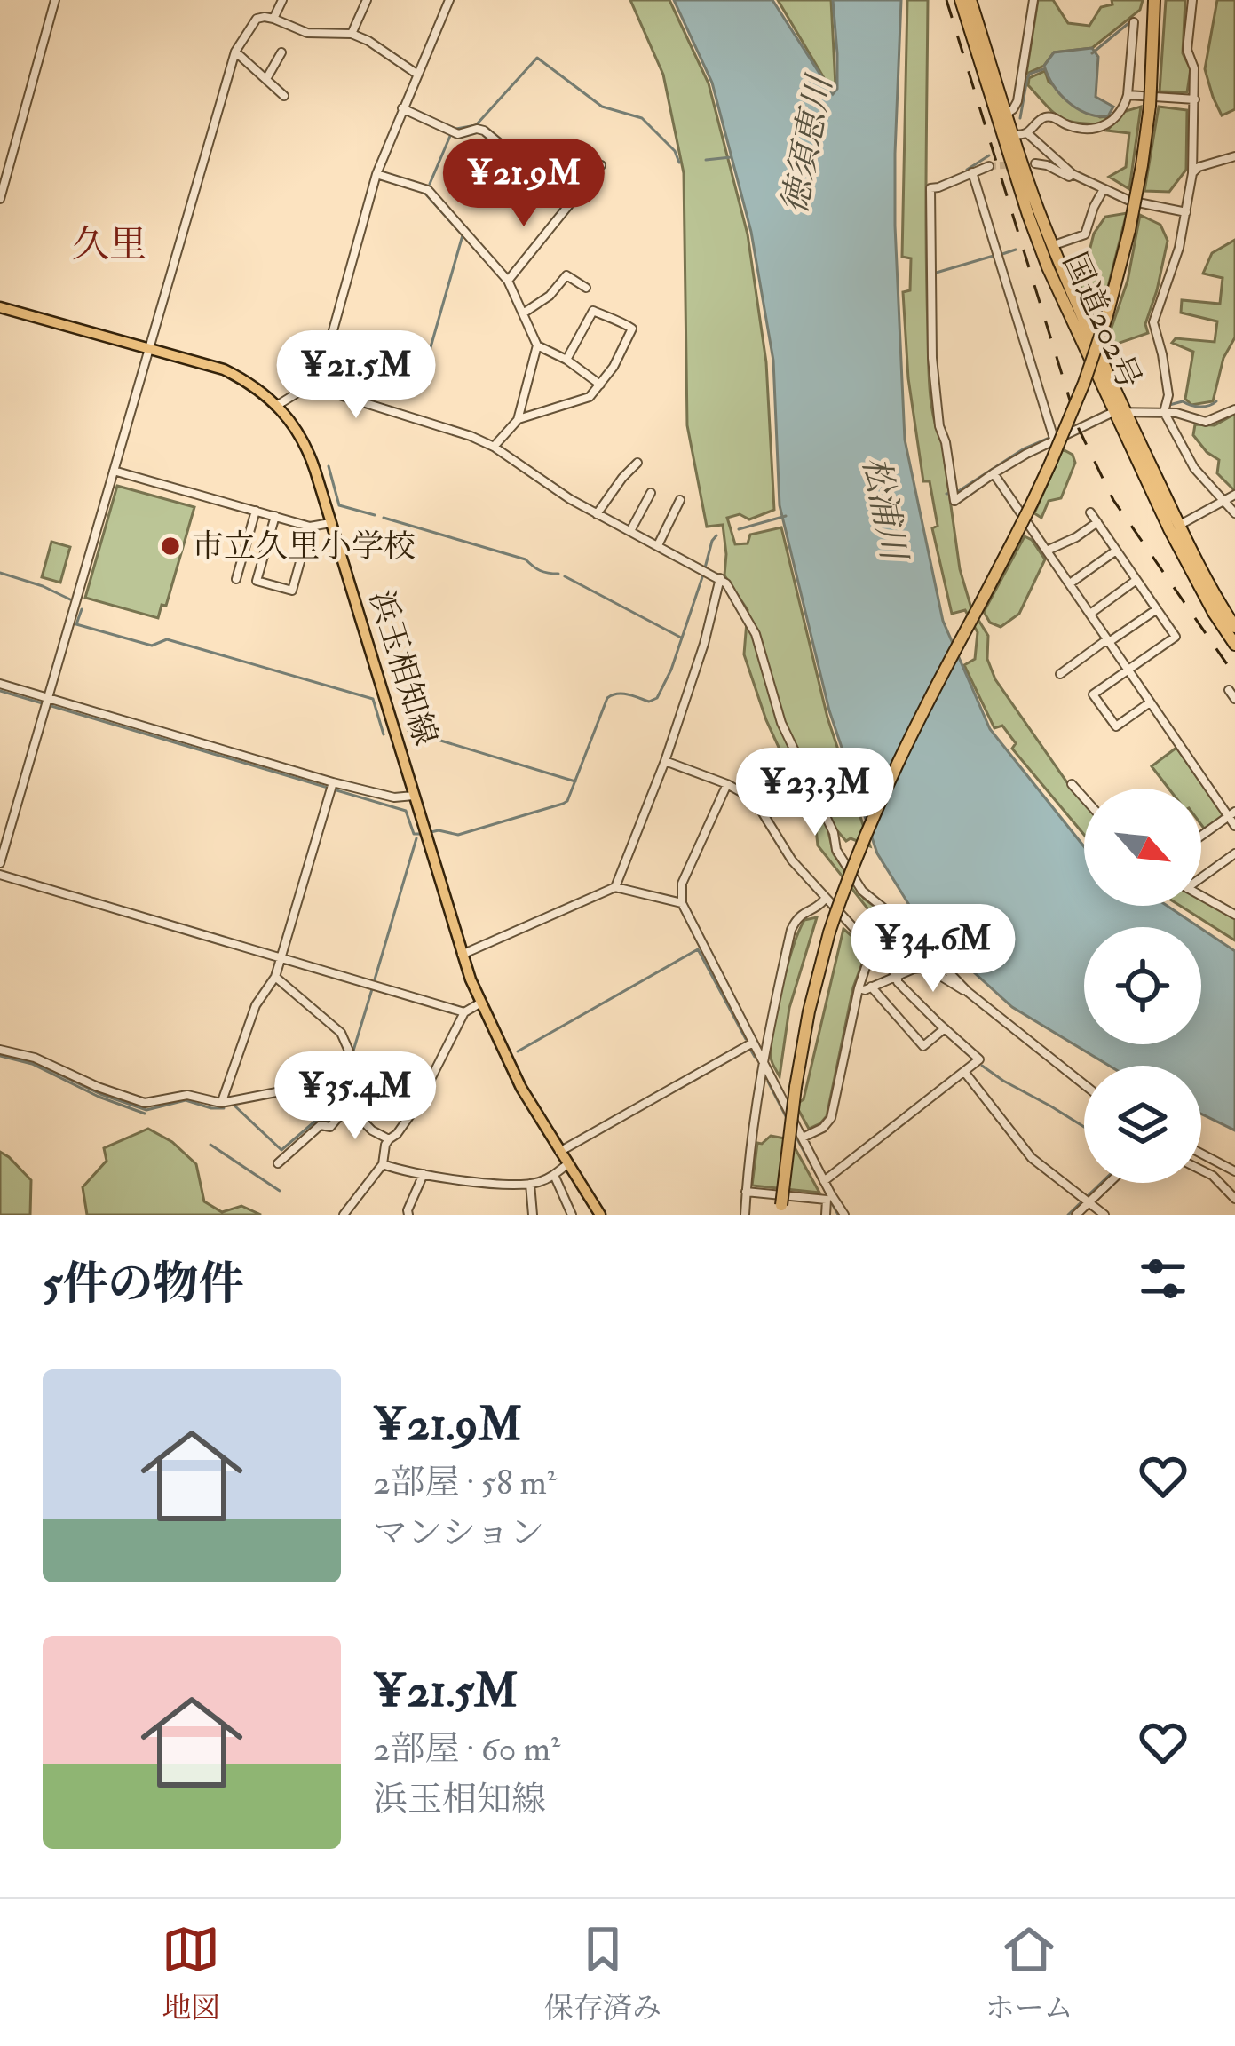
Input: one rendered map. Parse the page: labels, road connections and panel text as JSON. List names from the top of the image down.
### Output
{
  "streets": {
    "highway": ["国道202号"],
    "main road": ["浜玉相知線"]
  },
  "districts": ["久里"],
  "water": ["徳須恵川", "松浦川"],
  "places": ["市立久里小学校"],
  "north": "bottom right",
  "page": {
    "price": [
      "¥21.9M",
      "¥21.5M",
      "¥23.3M",
      "¥34.6M",
      "¥35.4M"
    ],
    "heading": "5件の物件",
    "list": [
      {
        "name": "¥21.9M",
        "note": "2部屋 · 58 m² · マンション"
      },
      {
        "name": "¥21.5M",
        "note": "2部屋 · 60 m² · 浜玉相知線"
      }
    ],
    "tabs": ["地図", "保存済み", "ホーム"]
  }
}
